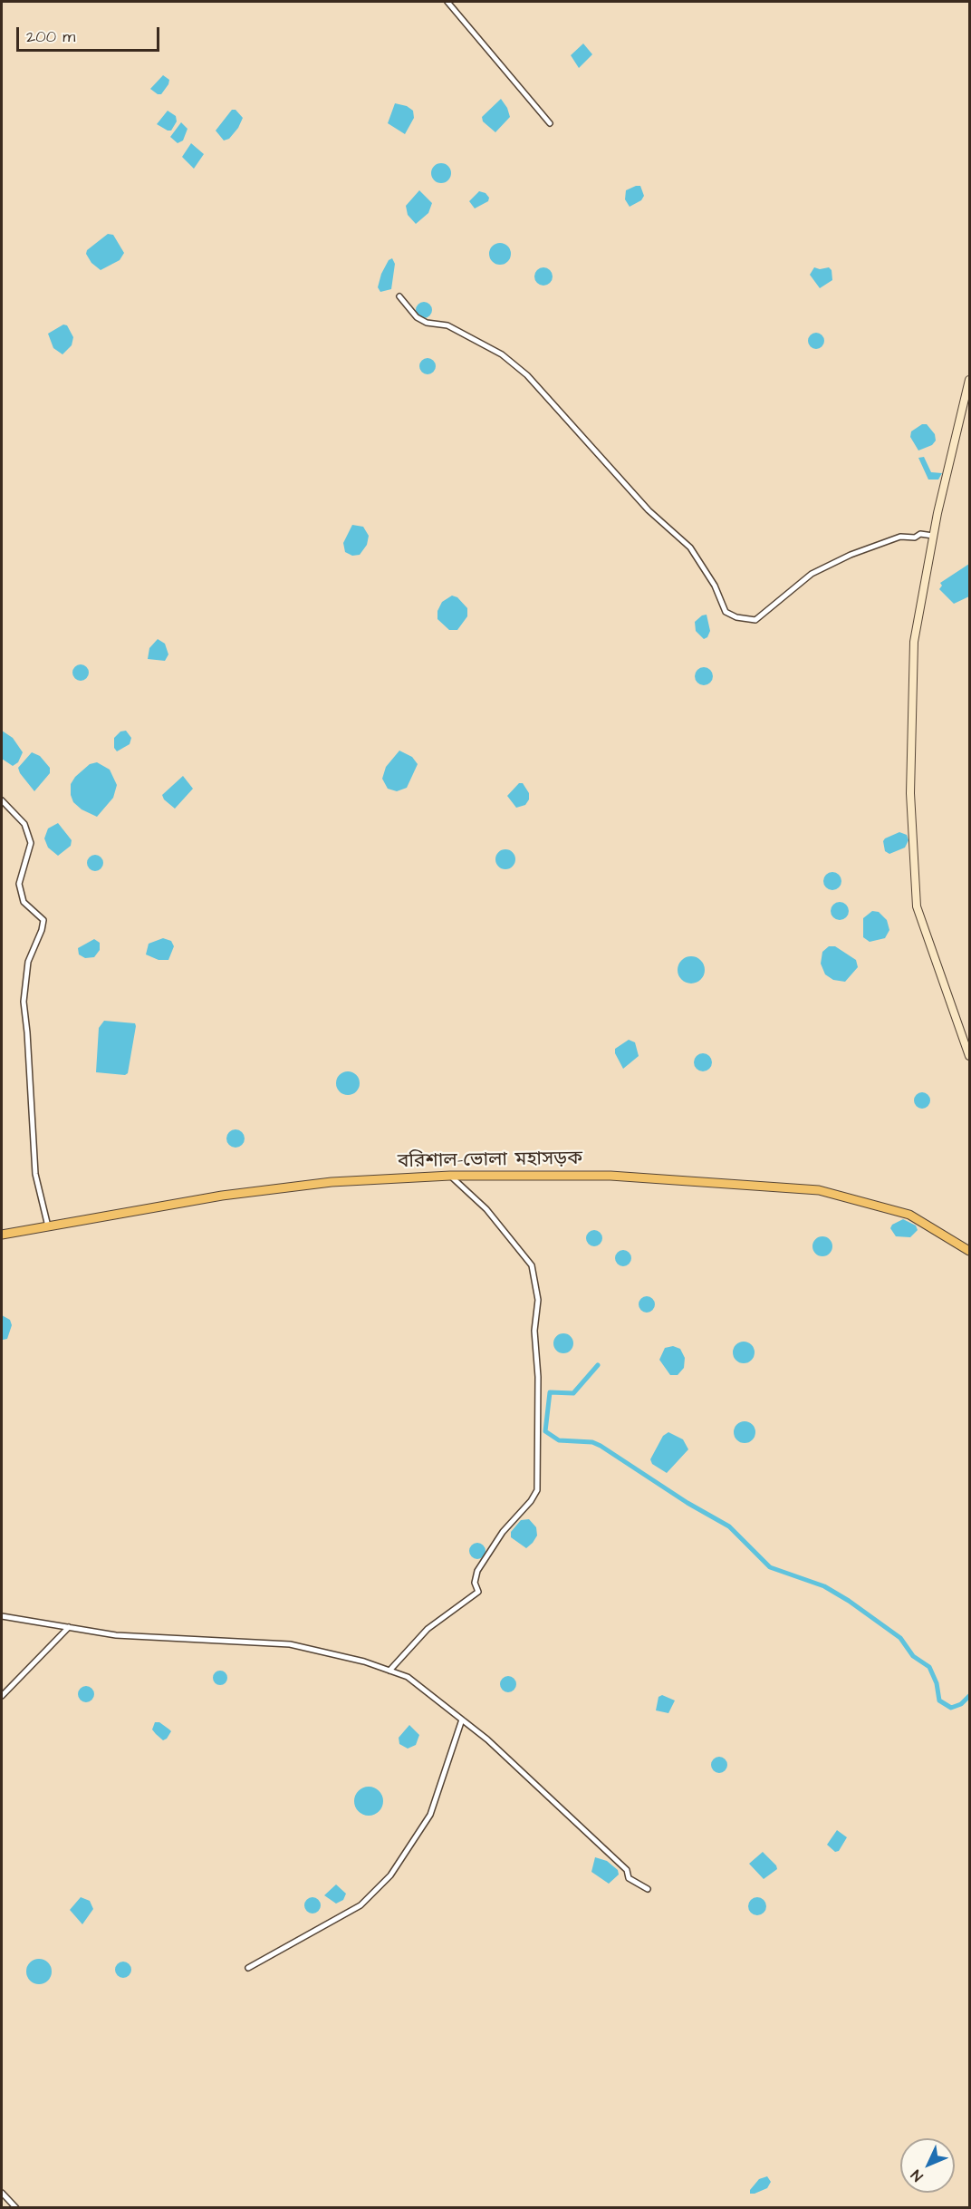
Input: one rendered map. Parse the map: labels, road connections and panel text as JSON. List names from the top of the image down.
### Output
{
  "streets": {
    "highway": ["বরিশাল-ভোলা মহাসড়ক"]
  },
  "scale_bar": "200 m",
  "north": "bottom left"
}
